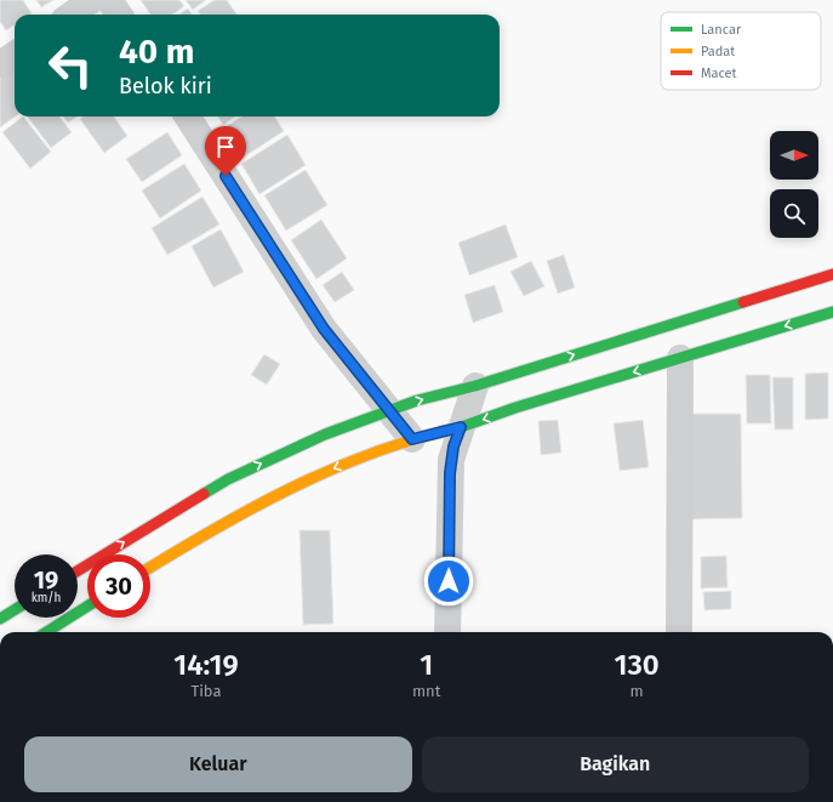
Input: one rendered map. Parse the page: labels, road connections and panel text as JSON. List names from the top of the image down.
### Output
{
  "legend": ["Lancar", "Padat", "Macet"],
  "north": "right",
  "page": {
    "turn": ["40 m", "Belok kiri"],
    "speed": "19 km/h",
    "limit": "30",
    "eta": [
      "14:19",
      "Tiba",
      "1",
      "mnt",
      "130",
      "m"
    ],
    "buttons": ["Keluar", "Bagikan"]
  }
}
